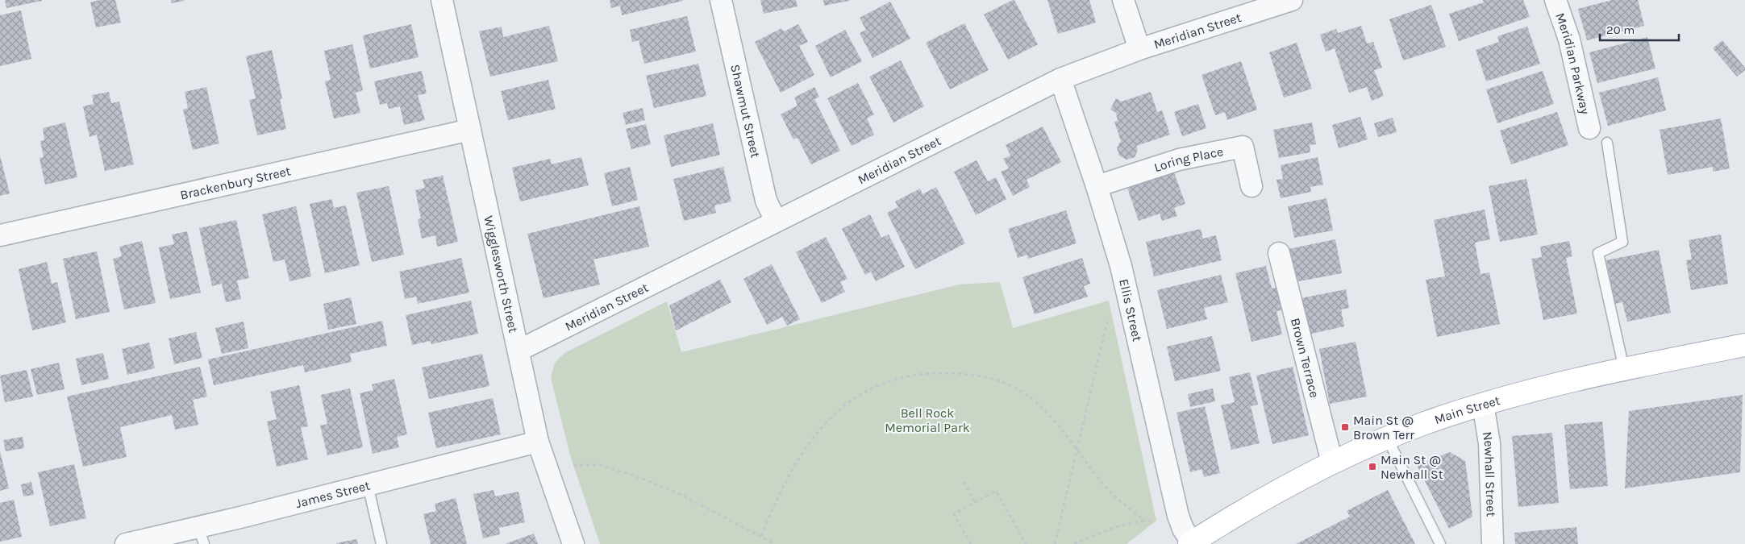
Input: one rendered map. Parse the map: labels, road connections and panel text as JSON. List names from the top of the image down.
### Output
{
  "streets": {
    "main road": ["Main Street"],
    "street": [
      "Meridian Street",
      "Meridian Parkway",
      "Shawmut Street",
      "Loring Place",
      "Brackenbury Street",
      "Wigglesworth Street",
      "Ellis Street",
      "Brown Terrace",
      "Newhall Street",
      "James Street"
    ]
  },
  "crossings": [
    ["Meridian Street", "Shawmut Street"],
    ["Meridian Street", "Wigglesworth Street"],
    ["Meridian Street", "Ellis Street"],
    ["Loring Place", "Ellis Street"],
    ["Brackenbury Street", "Wigglesworth Street"],
    ["Wigglesworth Street", "James Street"],
    ["Ellis Street", "Main Street"],
    ["Brown Terrace", "Main Street"],
    ["Main Street", "Newhall Street"]
  ],
  "parks": ["Bell Rock Memorial Park"],
  "places": {
    "transit": ["Main St @ Brown Terr", "Main St @ Newhall St"]
  },
  "scale_bar": "20 m"
}
